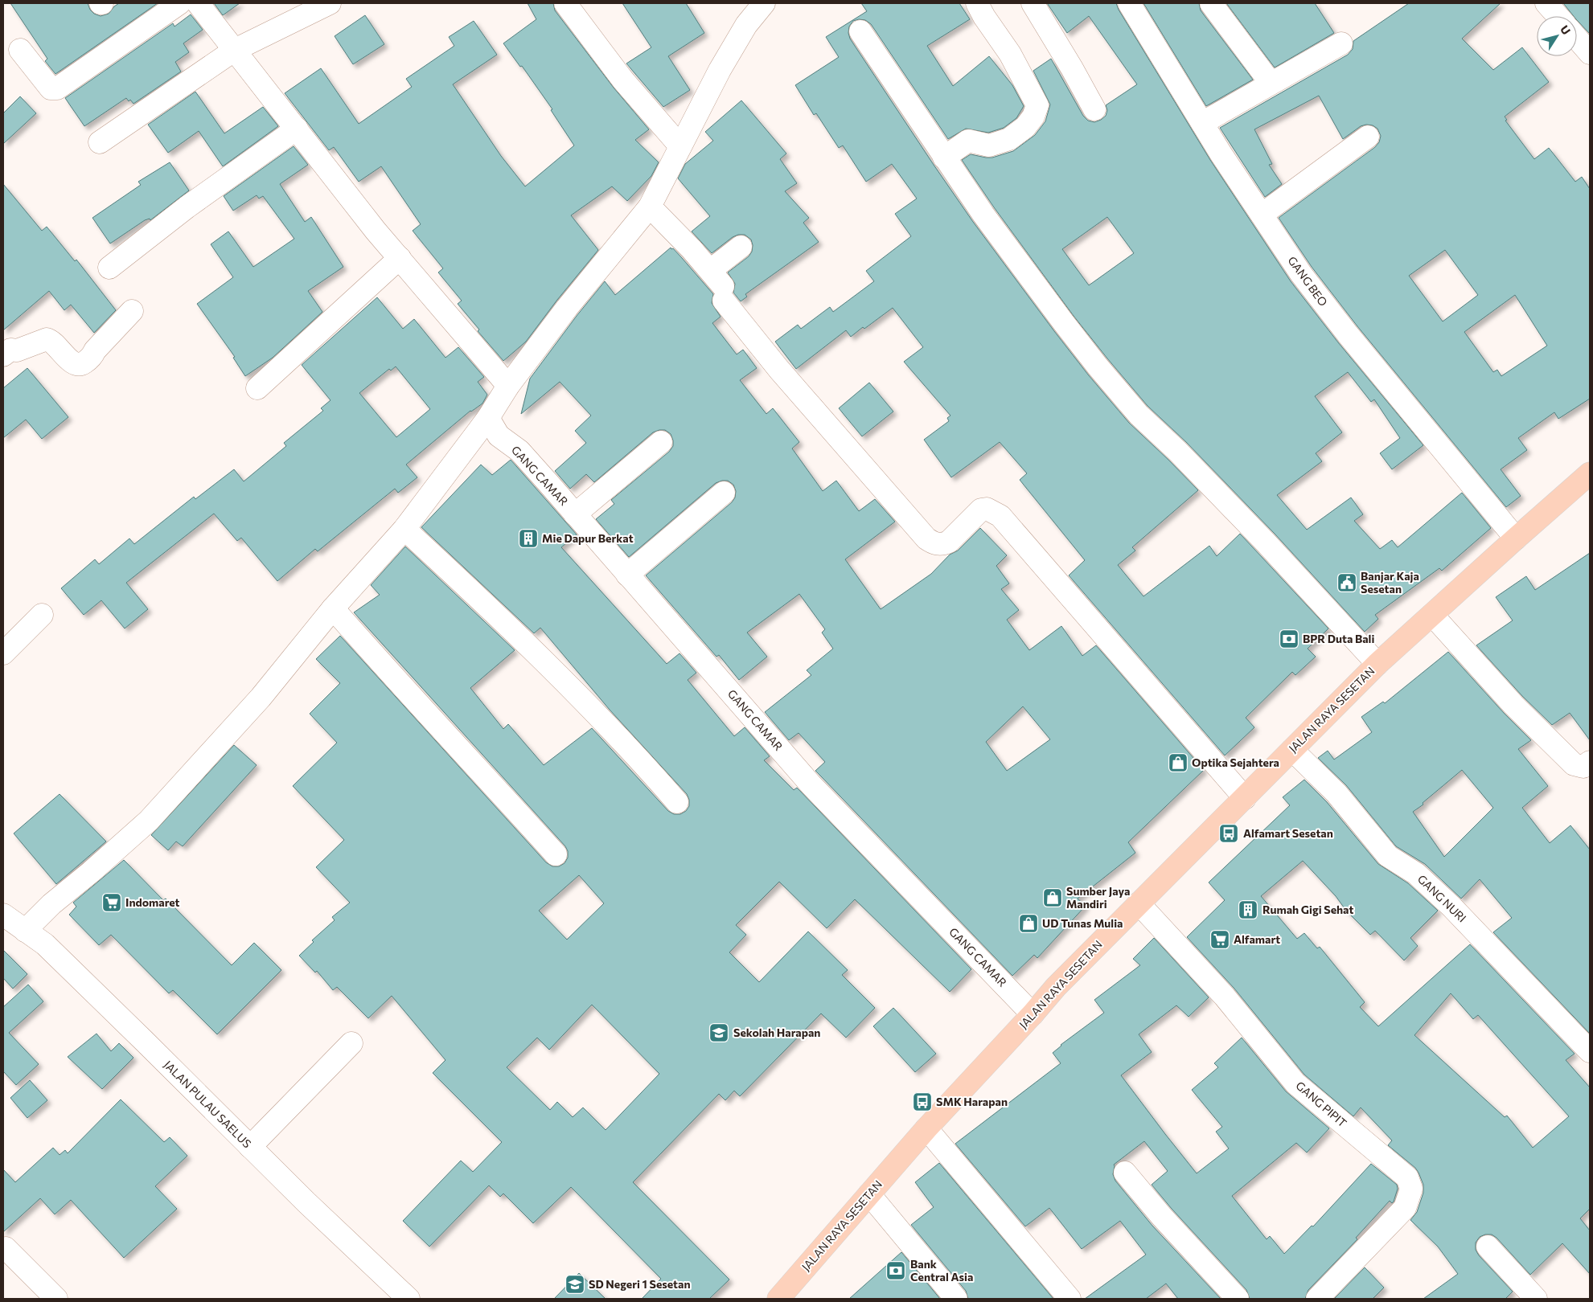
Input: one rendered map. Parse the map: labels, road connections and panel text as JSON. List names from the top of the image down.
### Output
{
  "streets": {
    "main road": ["JALAN RAYA SESETAN"],
    "street": [
      "GANG BEO",
      "GANG CAMAR",
      "GANG NURI",
      "JALAN PULAU SAELUS",
      "GANG PIPIT"
    ]
  },
  "crossings": [
    ["GANG BEO", "JALAN RAYA SESETAN"],
    ["GANG CAMAR", "JALAN RAYA SESETAN"],
    ["JALAN RAYA SESETAN", "GANG NURI"],
    ["JALAN RAYA SESETAN", "GANG PIPIT"]
  ],
  "places": {
    "building": ["Mie Dapur Berkat", "Rumah Gigi Sehat"],
    "public building": ["Banjar Kaja Sesetan"],
    "bank": ["BPR Duta Bali", "Bank Central Asia"],
    "shop": ["Optika Sejahtera", "Sumber Jaya Mandiri", "UD Tunas Mulia"],
    "bus stop": ["Alfamart Sesetan", "SMK Harapan"],
    "supermarket": ["Indomaret", "Alfamart"],
    "school or university": ["Sekolah Harapan", "SD Negeri 1 Sesetan"]
  },
  "north": "top right"
}
